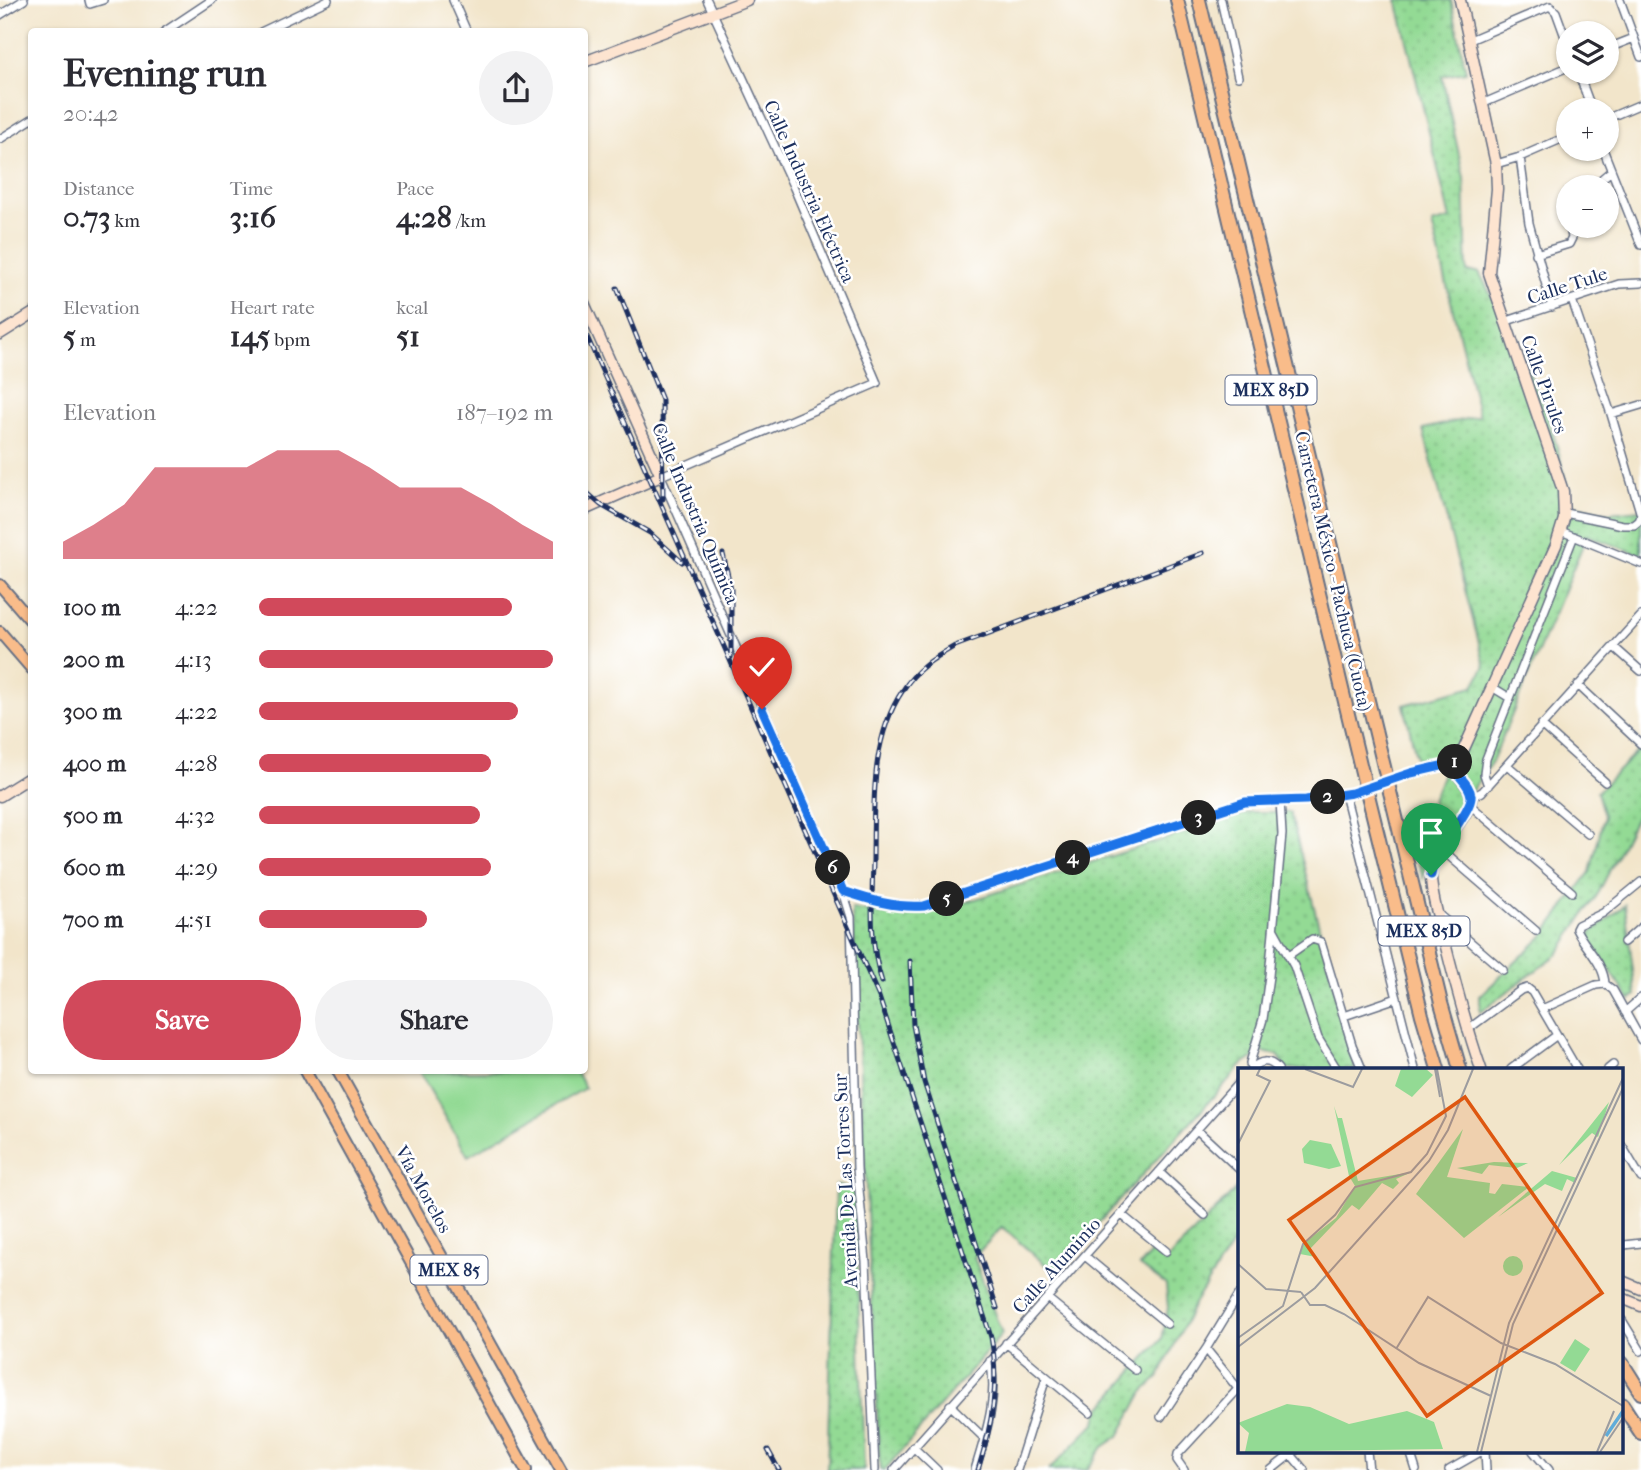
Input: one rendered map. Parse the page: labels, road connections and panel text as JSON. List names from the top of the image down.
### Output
{
  "streets": {
    "highway": ["MEX 85D", "Carretera México - Pachuca (Cuota)"],
    "main road": ["Vía Morelos", "MEX 85"],
    "street": [
      "Calle Industria Eléctrica",
      "Calle Tule",
      "Calle Pirules",
      "Calle Industria Química",
      "Avenida De Las Torres Sur",
      "Calle Aluminio"
    ]
  },
  "crossings": [
    ["Calle Industria Eléctrica", "Calle Industria Química"],
    ["Calle Tule", "Calle Pirules"],
    ["Calle Industria Química", "Avenida De Las Torres Sur"]
  ],
  "page": {
    "map_buttons": ["+", "−"],
    "heading": ["Evening run", "20:42"],
    "stats": [
      ["Distance", "0.73 km"],
      ["Time", "3:16"],
      ["Pace", "4:28 /km"],
      ["Elevation", "5 m"],
      ["Heart rate", "145 bpm"],
      ["kcal", "51"]
    ],
    "chart": ["Elevation", "187–192 m"],
    "list": [
      {
        "name": "100 m",
        "note": "4:22"
      },
      {
        "name": "200 m",
        "note": "4:13"
      },
      {
        "name": "300 m",
        "note": "4:22"
      },
      {
        "name": "400 m",
        "note": "4:28"
      },
      {
        "name": "500 m",
        "note": "4:32"
      },
      {
        "name": "600 m",
        "note": "4:29"
      },
      {
        "name": "700 m",
        "note": "4:51"
      }
    ],
    "pins": [
      "1",
      "2",
      "3",
      "4",
      "6",
      "5"
    ],
    "buttons": ["Save", "Share"]
  }
}
